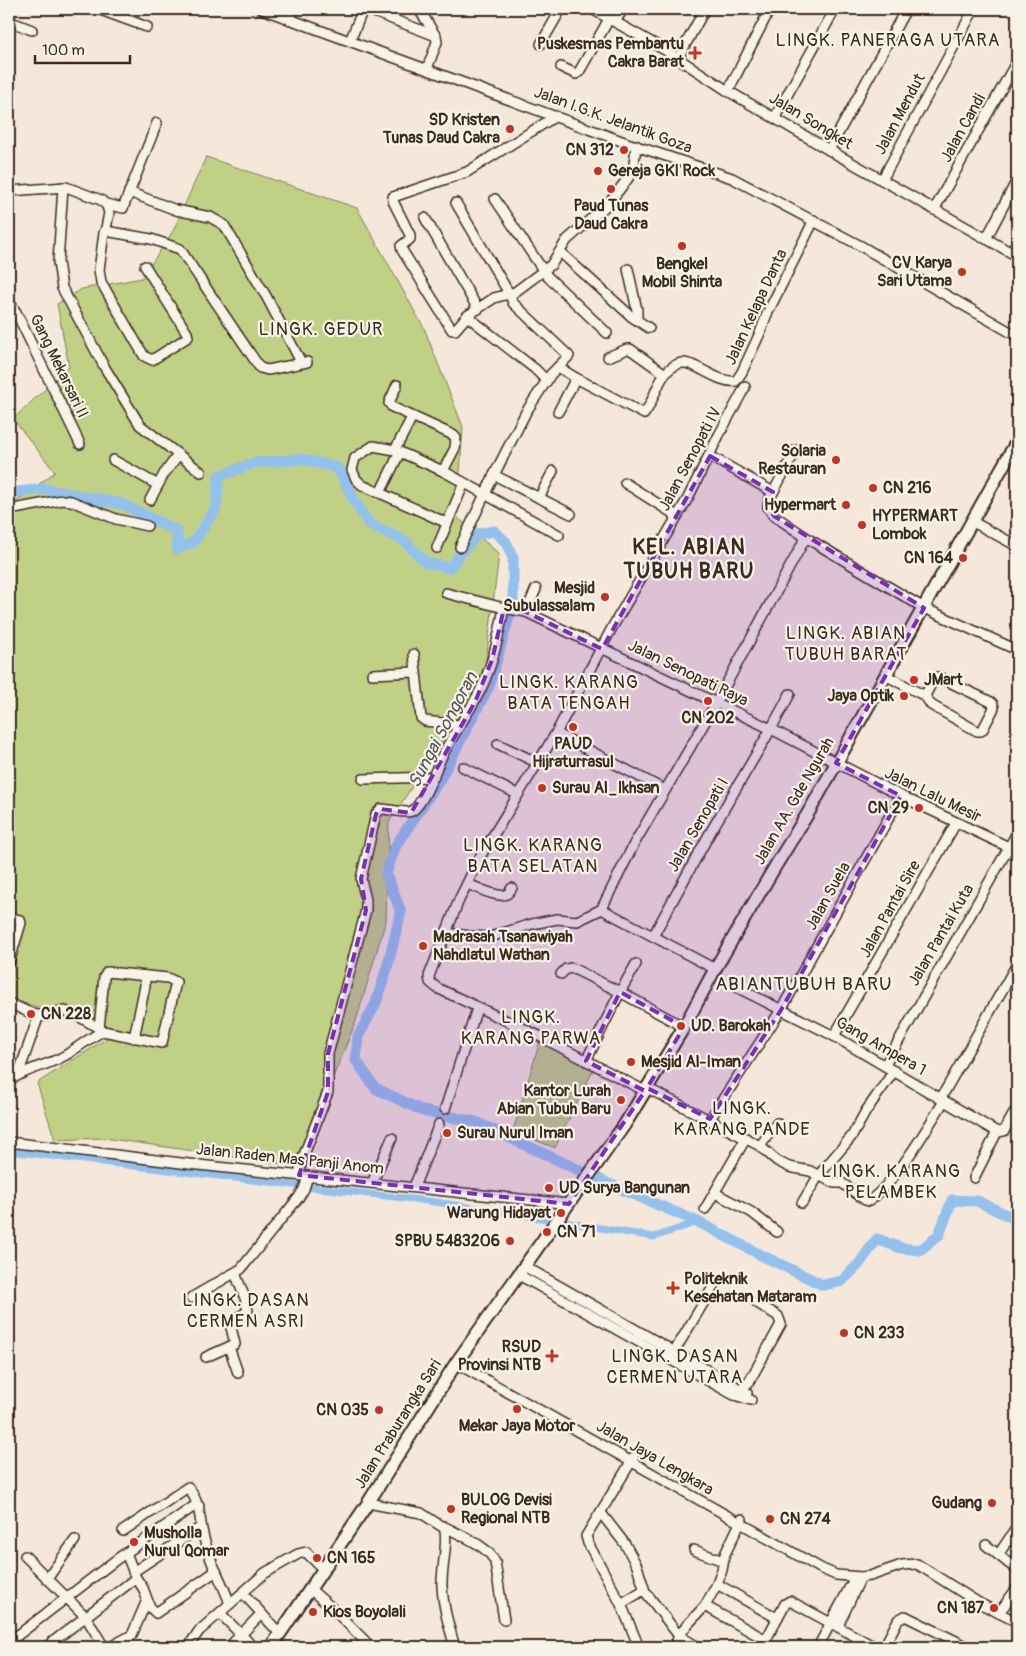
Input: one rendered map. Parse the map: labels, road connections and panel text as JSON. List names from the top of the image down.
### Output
{
  "streets": {
    "main road": ["Jalan AA. Gde Ngurah", "Jalan Praburangka Sari"],
    "street": [
      "Jalan Mendut",
      "Jalan I.G.K. Jelantik Goza",
      "Jalan Songket",
      "Jalan Candi",
      "Jalan Kelapa Danta",
      "Gang Mekarsari II",
      "Jalan Senopati IV",
      "Jalan Senopati Raya",
      "Jalan Lalu Mesir",
      "Jalan Senopati I",
      "Jalan Suela",
      "Jalan Pantai Sire",
      "Jalan Pantai Kuta",
      "Gang Ampera 1",
      "Jalan Raden Mas Panji Anom",
      "Jalan Jaya Lengkara"
    ]
  },
  "crossings": [
    ["Jalan Mendut", "Jalan Songket"],
    ["Jalan I.G.K. Jelantik Goza", "Jalan Kelapa Danta"],
    ["Jalan Songket", "Jalan Candi"],
    ["Jalan Senopati IV", "Jalan Senopati Raya"],
    ["Jalan Senopati Raya", "Jalan Lalu Mesir"],
    ["Jalan Senopati Raya", "Jalan AA. Gde Ngurah"],
    ["Jalan Senopati Raya", "Jalan Senopati I"],
    ["Jalan Lalu Mesir", "Jalan AA. Gde Ngurah"],
    ["Jalan Lalu Mesir", "Jalan Suela"],
    ["Jalan Lalu Mesir", "Jalan Pantai Sire"],
    ["Jalan Lalu Mesir", "Jalan Pantai Kuta"],
    ["Jalan AA. Gde Ngurah", "Jalan Praburangka Sari"],
    ["Jalan Suela", "Gang Ampera 1"],
    ["Jalan Pantai Sire", "Gang Ampera 1"],
    ["Jalan Pantai Kuta", "Gang Ampera 1"],
    ["Jalan Raden Mas Panji Anom", "Jalan Praburangka Sari"],
    ["Jalan Praburangka Sari", "Jalan Jaya Lengkara"]
  ],
  "districts": [
    "LINGK. PANERAGA UTARA",
    "LINGK. GEDUR",
    "KEL. ABIAN TUBUH BARU",
    "LINGK. ABIAN TUBUH BARAT",
    "LINGK. KARANG BATA TENGAH",
    "LINGK. KARANG BATA SELATAN",
    "ABIANTUBUH BARU",
    "LINGK. KARANG PARWA",
    "LINGK. KARANG PANDE",
    "LINGK. KARANG PELAMBEK",
    "LINGK. DASAN CERMEN ASRI",
    "LINGK. DASAN CERMEN UTARA"
  ],
  "water": ["Sungai Songoran"],
  "places": {
    "health": ["Puskesmas Pembantu Cakra Barat", "Politeknik Kesehatan Mataram", "RSUD Provinsi NTB"],
    "other": [
      "SD Kristen Tunas Daud Cakra",
      "CN 312",
      "Gereja GKI Rock",
      "Paud Tunas Daud Cakra",
      "Bengkel Mobil Shinta",
      "CV Karya Sari Utama",
      "Solaria Restauran",
      "CN 216",
      "Hypermart",
      "HYPERMART Lombok",
      "CN 164",
      "Mesjid Subulassalam",
      "JMart",
      "Jaya Optik",
      "CN 202",
      "PAUD Hijraturrasul",
      "Surau Al_Ikhsan",
      "CN 29",
      "Madrasah Tsanawiyah Nahdlatul Wathan",
      "CN 228",
      "UD. Barokah",
      "Mesjid Al-Iman",
      "Kantor Lurah Abian Tubuh Baru",
      "Surau Nurul Iman",
      "UD Surya Bangunan",
      "Warung Hidayat",
      "CN 71",
      "SPBU 5483206",
      "CN 233",
      "Mekar Jaya Motor",
      "CN 035",
      "Gudang",
      "BULOG Devisi Regional NTB",
      "CN 274",
      "Musholla Nurul Qomar",
      "CN 165",
      "CN 187",
      "Kios Boyolali"
    ]
  },
  "scale_bar": "100 m"
}
